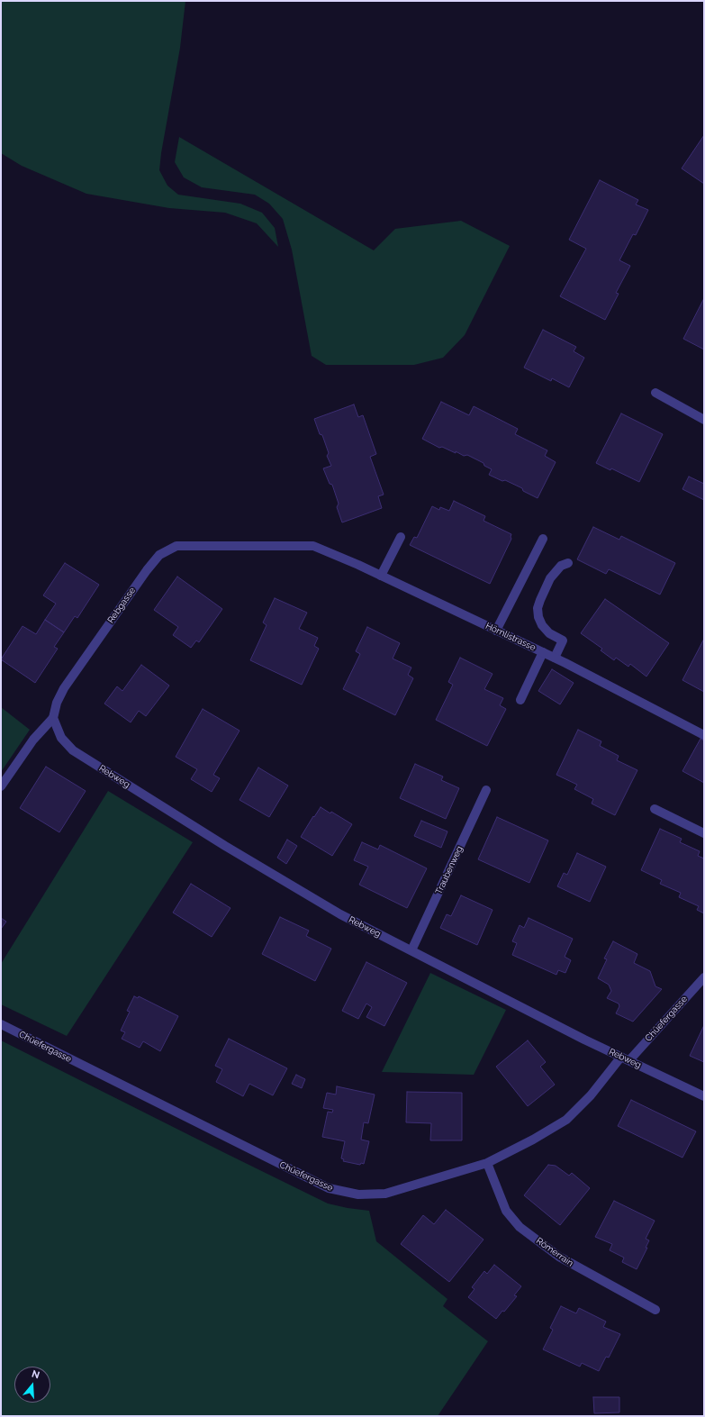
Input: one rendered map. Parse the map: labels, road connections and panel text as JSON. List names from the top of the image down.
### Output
{
  "streets": {
    "street": [
      "Rebgasse",
      "Hörnlistrasse",
      "Rebweg",
      "Traubenweg",
      "Chüefergasse",
      "Römerrain"
    ]
  },
  "crossings": [
    ["Rebgasse", "Hörnlistrasse"],
    ["Rebgasse", "Rebweg"],
    ["Rebweg", "Traubenweg"],
    ["Rebweg", "Chüefergasse"],
    ["Chüefergasse", "Römerrain"]
  ],
  "north": "top"
}
